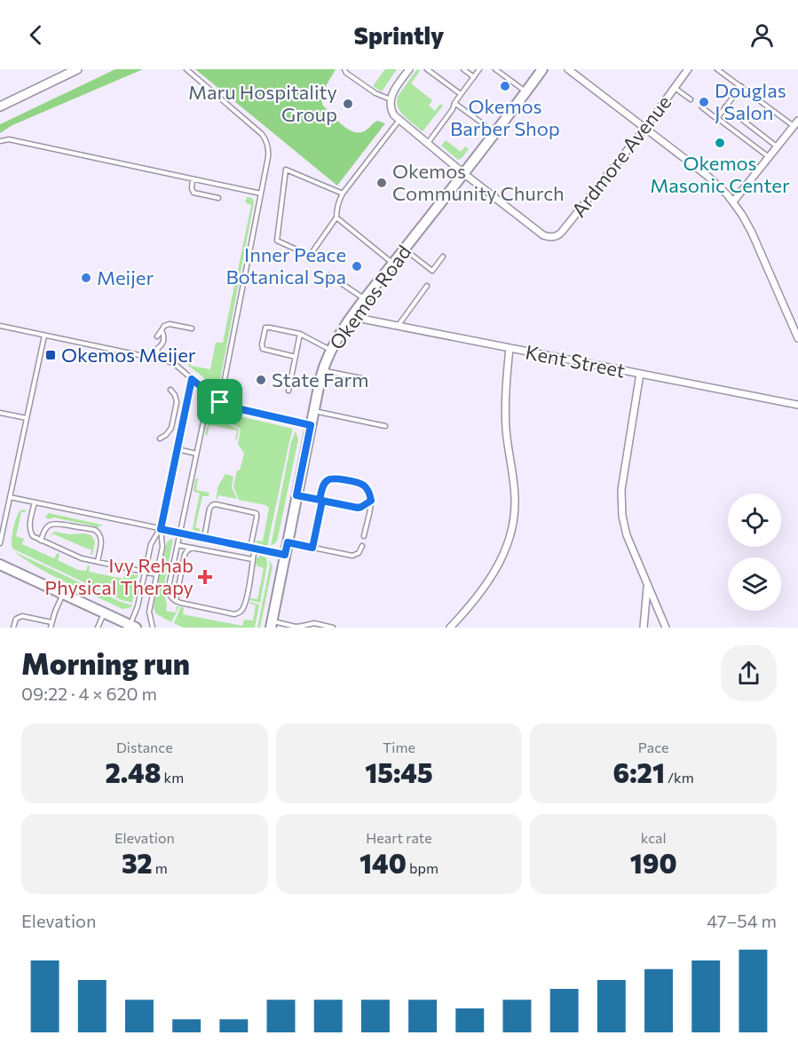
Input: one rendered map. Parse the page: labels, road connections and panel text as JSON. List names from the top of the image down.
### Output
{
  "streets": {
    "main road": ["Okemos Road"],
    "street": ["Ardmore Avenue", "Kent Street"]
  },
  "crossings": [
    ["Ardmore Avenue", "Okemos Road"],
    ["Okemos Road", "Kent Street"]
  ],
  "places": {
    "other": [
      "Okemos Barber Shop",
      "Douglas J Salon",
      "Maru Hospitality Group",
      "Okemos Masonic Center",
      "Okemos Community Church",
      "Inner Peace Botanical Spa",
      "Meijer",
      "State Farm"
    ],
    "transit": ["Okemos Meijer"],
    "health": ["Ivy Rehab Physical Therapy"]
  },
  "page": {
    "header": "Sprintly",
    "heading": ["Morning run", "09:22 · 4 × 620 m"],
    "stats": [
      ["Distance", "2.48 km"],
      ["Time", "15:45"],
      ["Pace", "6:21 /km"],
      ["Elevation", "32 m"],
      ["Heart rate", "140 bpm"],
      ["kcal", "190"]
    ],
    "chart": ["Elevation", "47–54 m"]
  }
}
